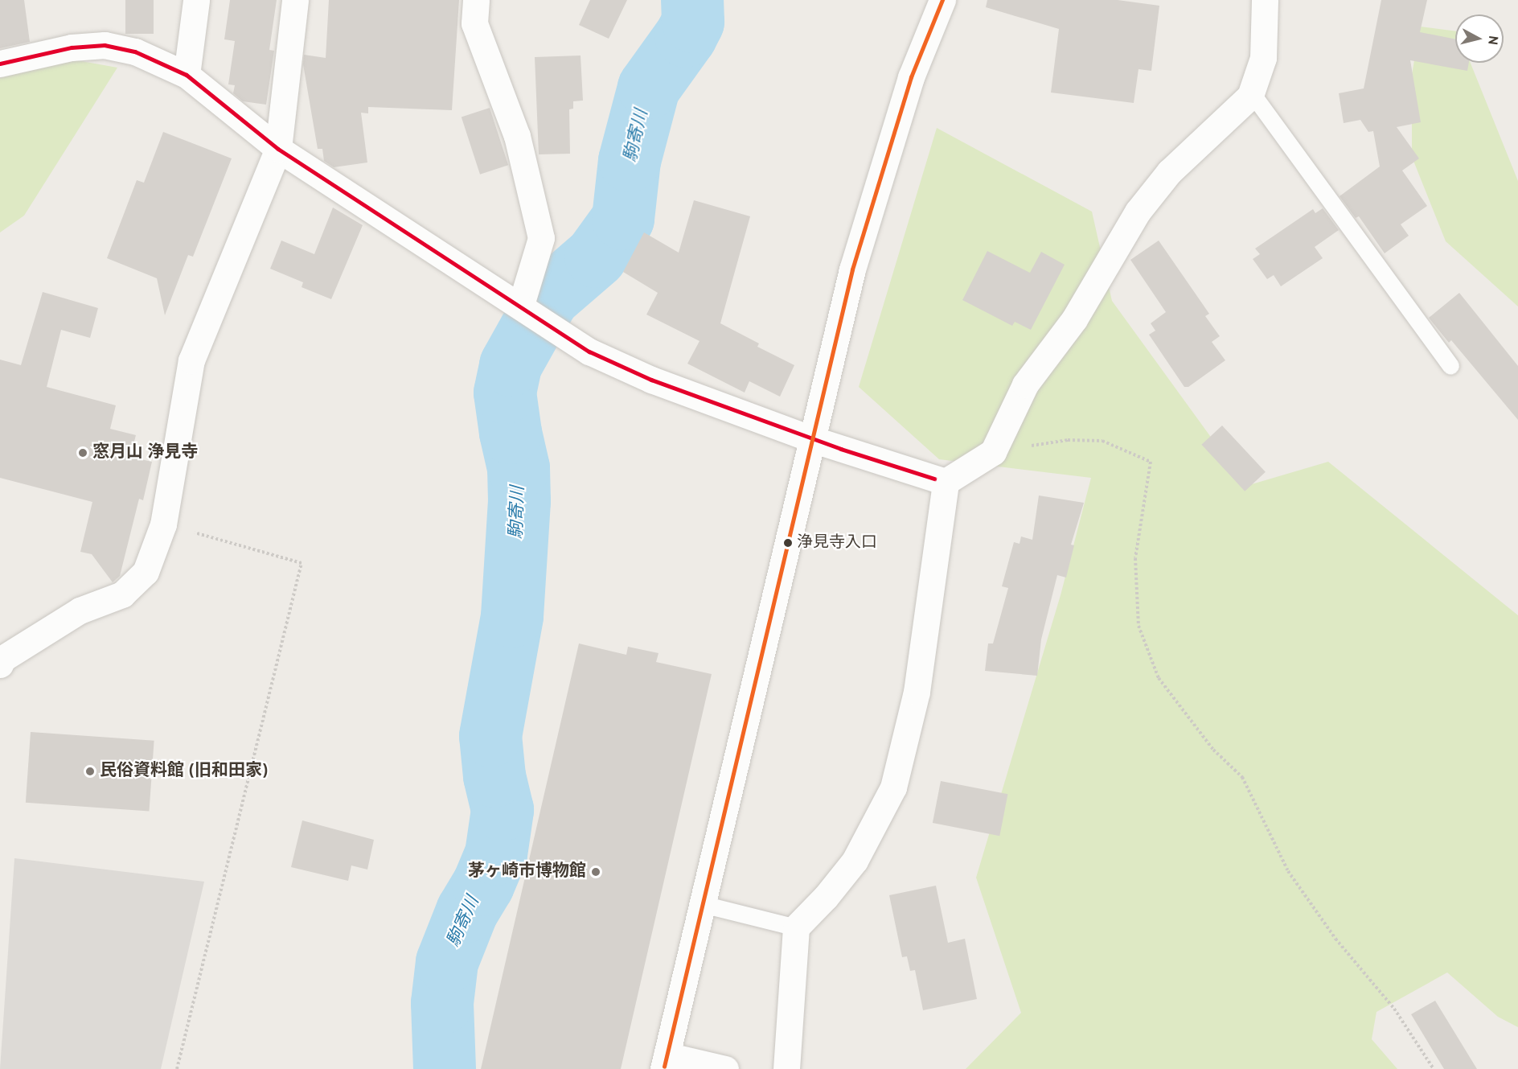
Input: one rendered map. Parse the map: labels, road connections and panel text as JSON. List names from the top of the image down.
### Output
{
  "water": ["駒寄川"],
  "places": [
    "窓月山 浄見寺",
    "浄見寺入口",
    "民俗資料館 (旧和田家)",
    "茅ヶ崎市博物館"
  ],
  "north": "right"
}
